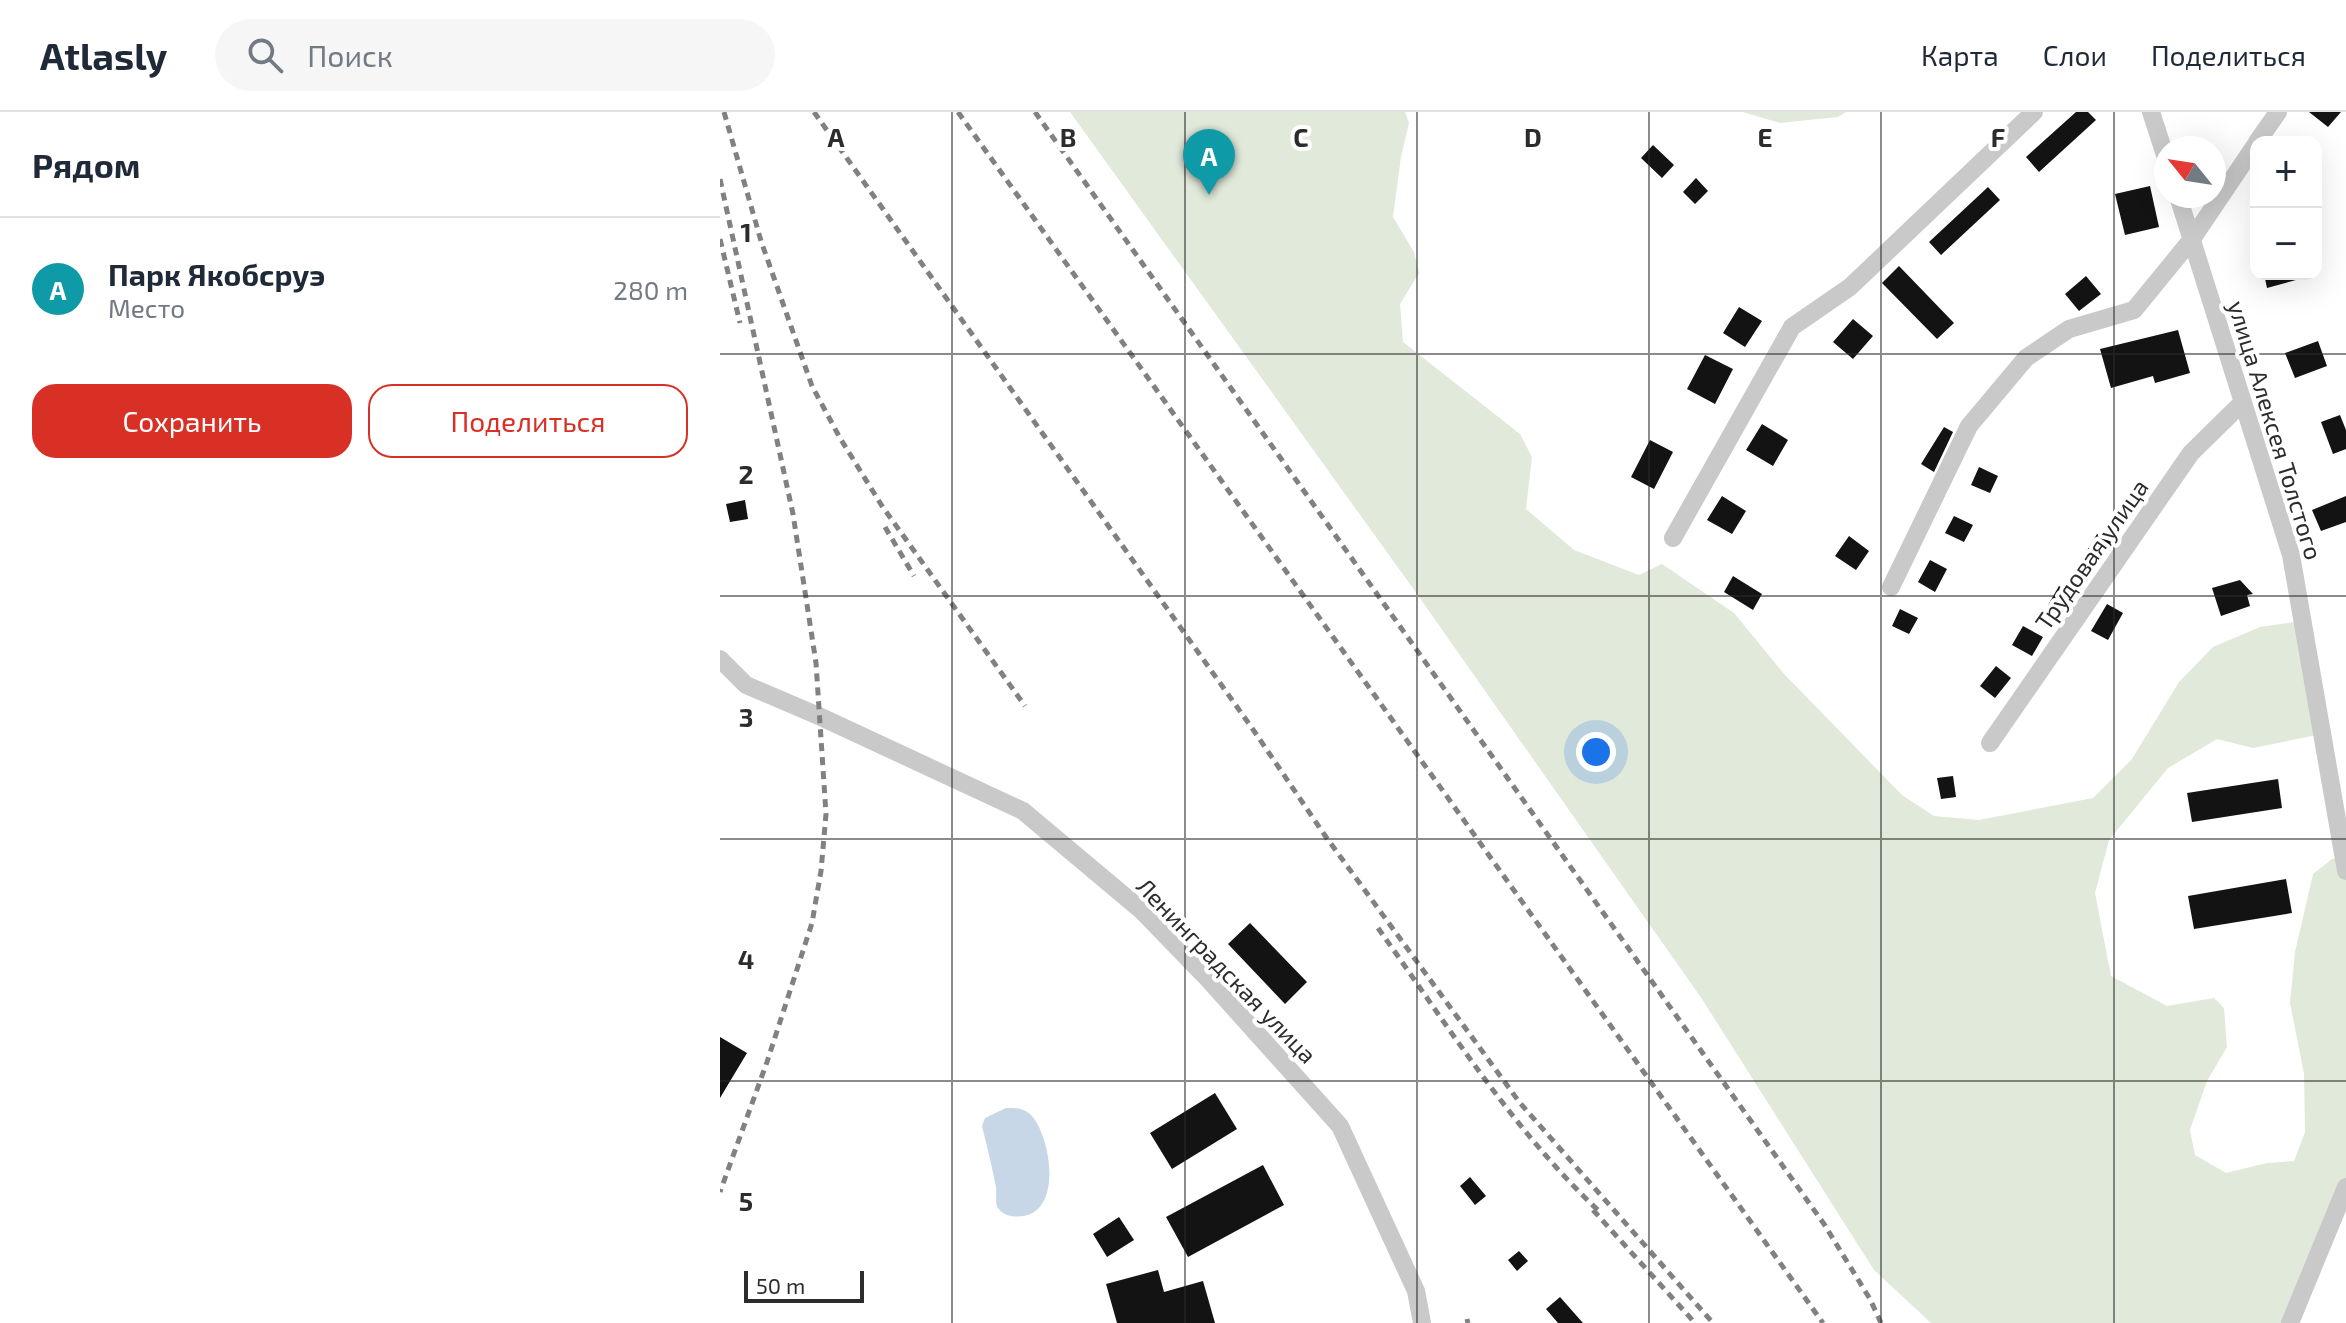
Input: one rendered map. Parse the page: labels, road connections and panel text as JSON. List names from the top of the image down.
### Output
{
  "streets": {
    "street": ["улица Алексея Толстого", "Трудовая улица", "Ленинградская улица"]
  },
  "crossings": [
    ["улица Алексея Толстого", "Трудовая улица"]
  ],
  "scale_bar": "50 m",
  "north": "top left",
  "page": {
    "header": "Atlasly",
    "search": "Поиск",
    "nav": ["Карта", "Слои", "Поделиться"],
    "heading": "Рядом",
    "pins": "A",
    "map_buttons": ["+", "−"],
    "list": [
      {
        "mark": "A",
        "name": "Парк Якобсруэ",
        "note": "Место",
        "value": "280 m"
      }
    ],
    "buttons": ["Сохранить", "Поделиться"],
    "scale": "50 m"
  },
  "grid": {
    "columns": [
      "A",
      "B",
      "C",
      "D",
      "E",
      "F"
    ],
    "rows": [
      "1",
      "2",
      "3",
      "4",
      "5"
    ]
  }
}
